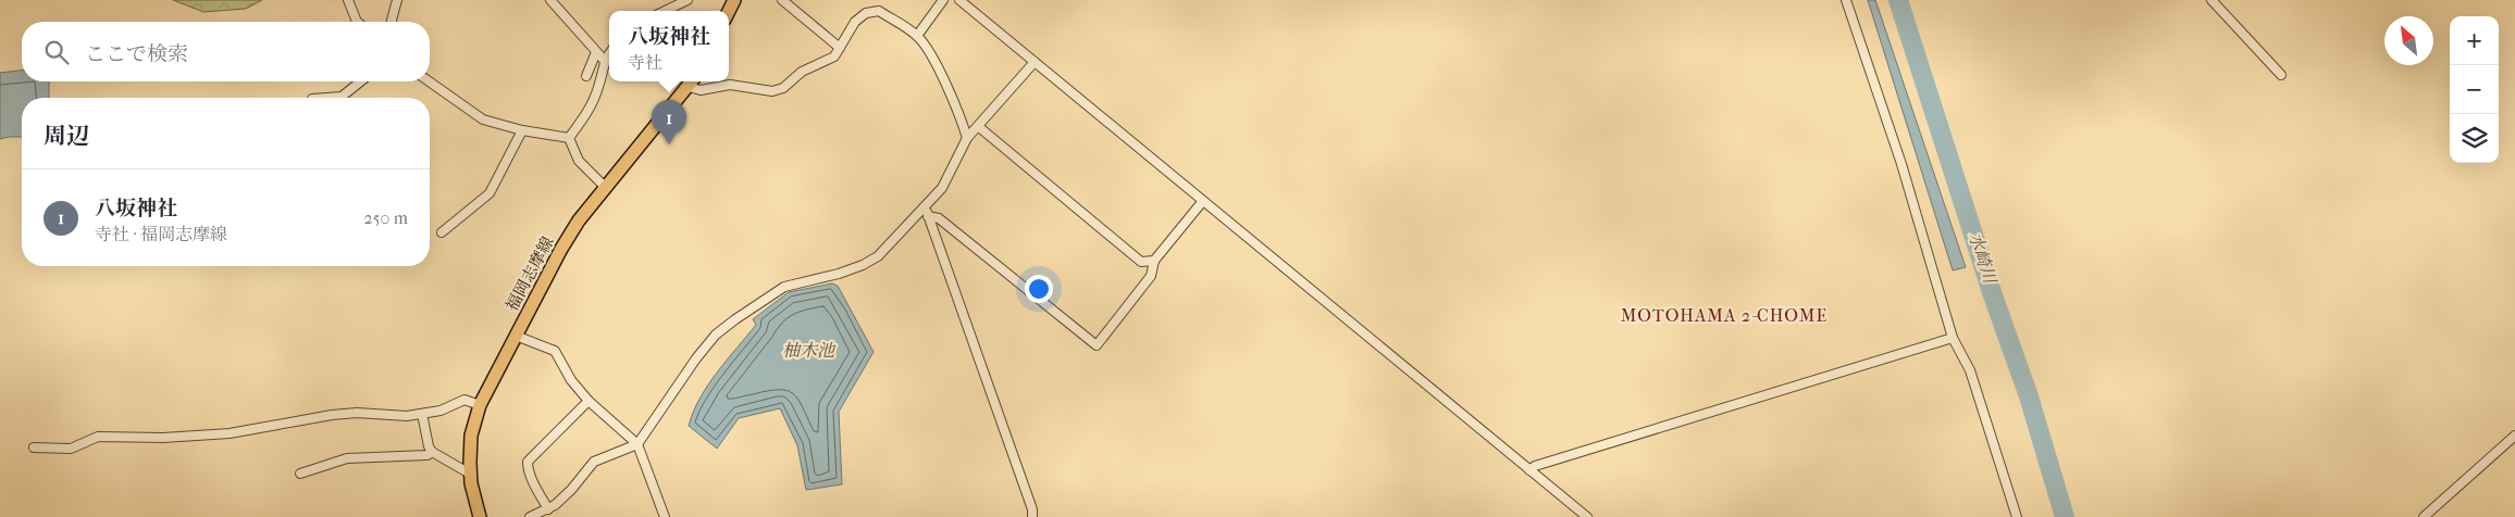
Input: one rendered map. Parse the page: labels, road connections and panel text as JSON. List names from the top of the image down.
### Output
{
  "streets": {
    "main road": ["福岡志摩線"]
  },
  "districts": ["MOTOHAMA 2-CHOME"],
  "water": ["水崎川", "柚木池"],
  "north": "top left",
  "page": {
    "popup": ["八坂神社", "寺社"],
    "map_buttons": ["+", "−"],
    "search": "ここで検索",
    "heading": "周辺",
    "pins": "1",
    "list": [
      {
        "mark": "1",
        "name": "八坂神社",
        "note": "寺社 · 福岡志摩線",
        "value": "250 m"
      }
    ]
  }
}
